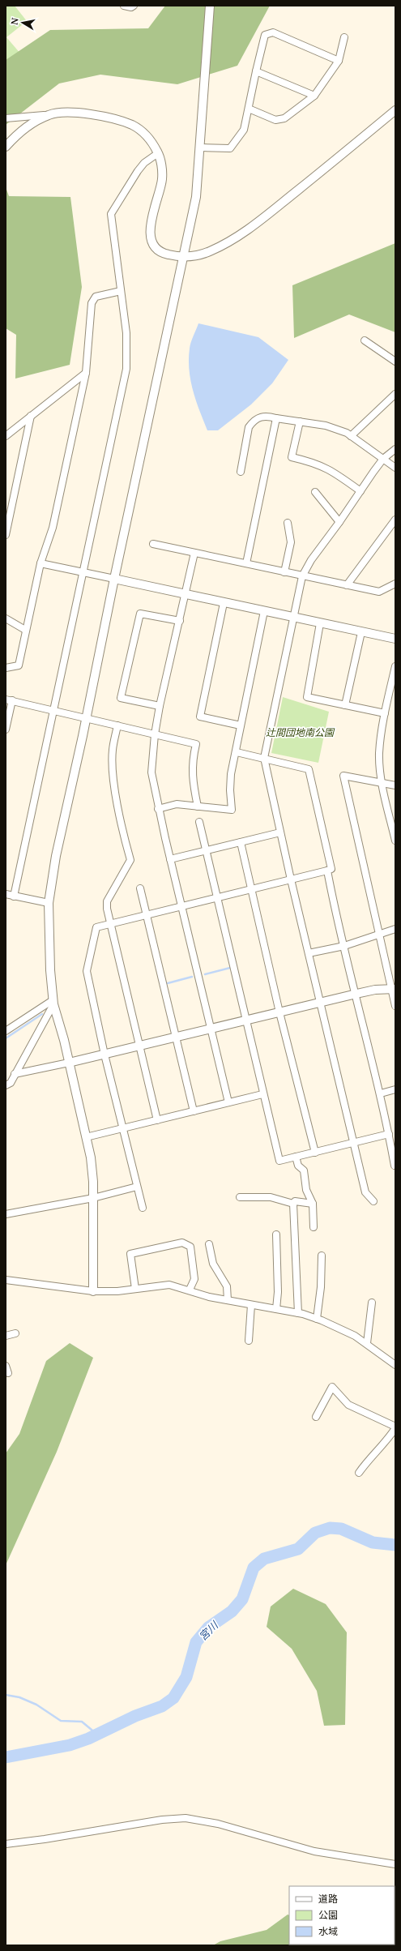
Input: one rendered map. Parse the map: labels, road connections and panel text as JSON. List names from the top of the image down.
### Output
{
  "water": ["宮川"],
  "parks": ["辻間団地南公園"],
  "legend": ["道路", "公園", "水域"],
  "north": "left"
}
